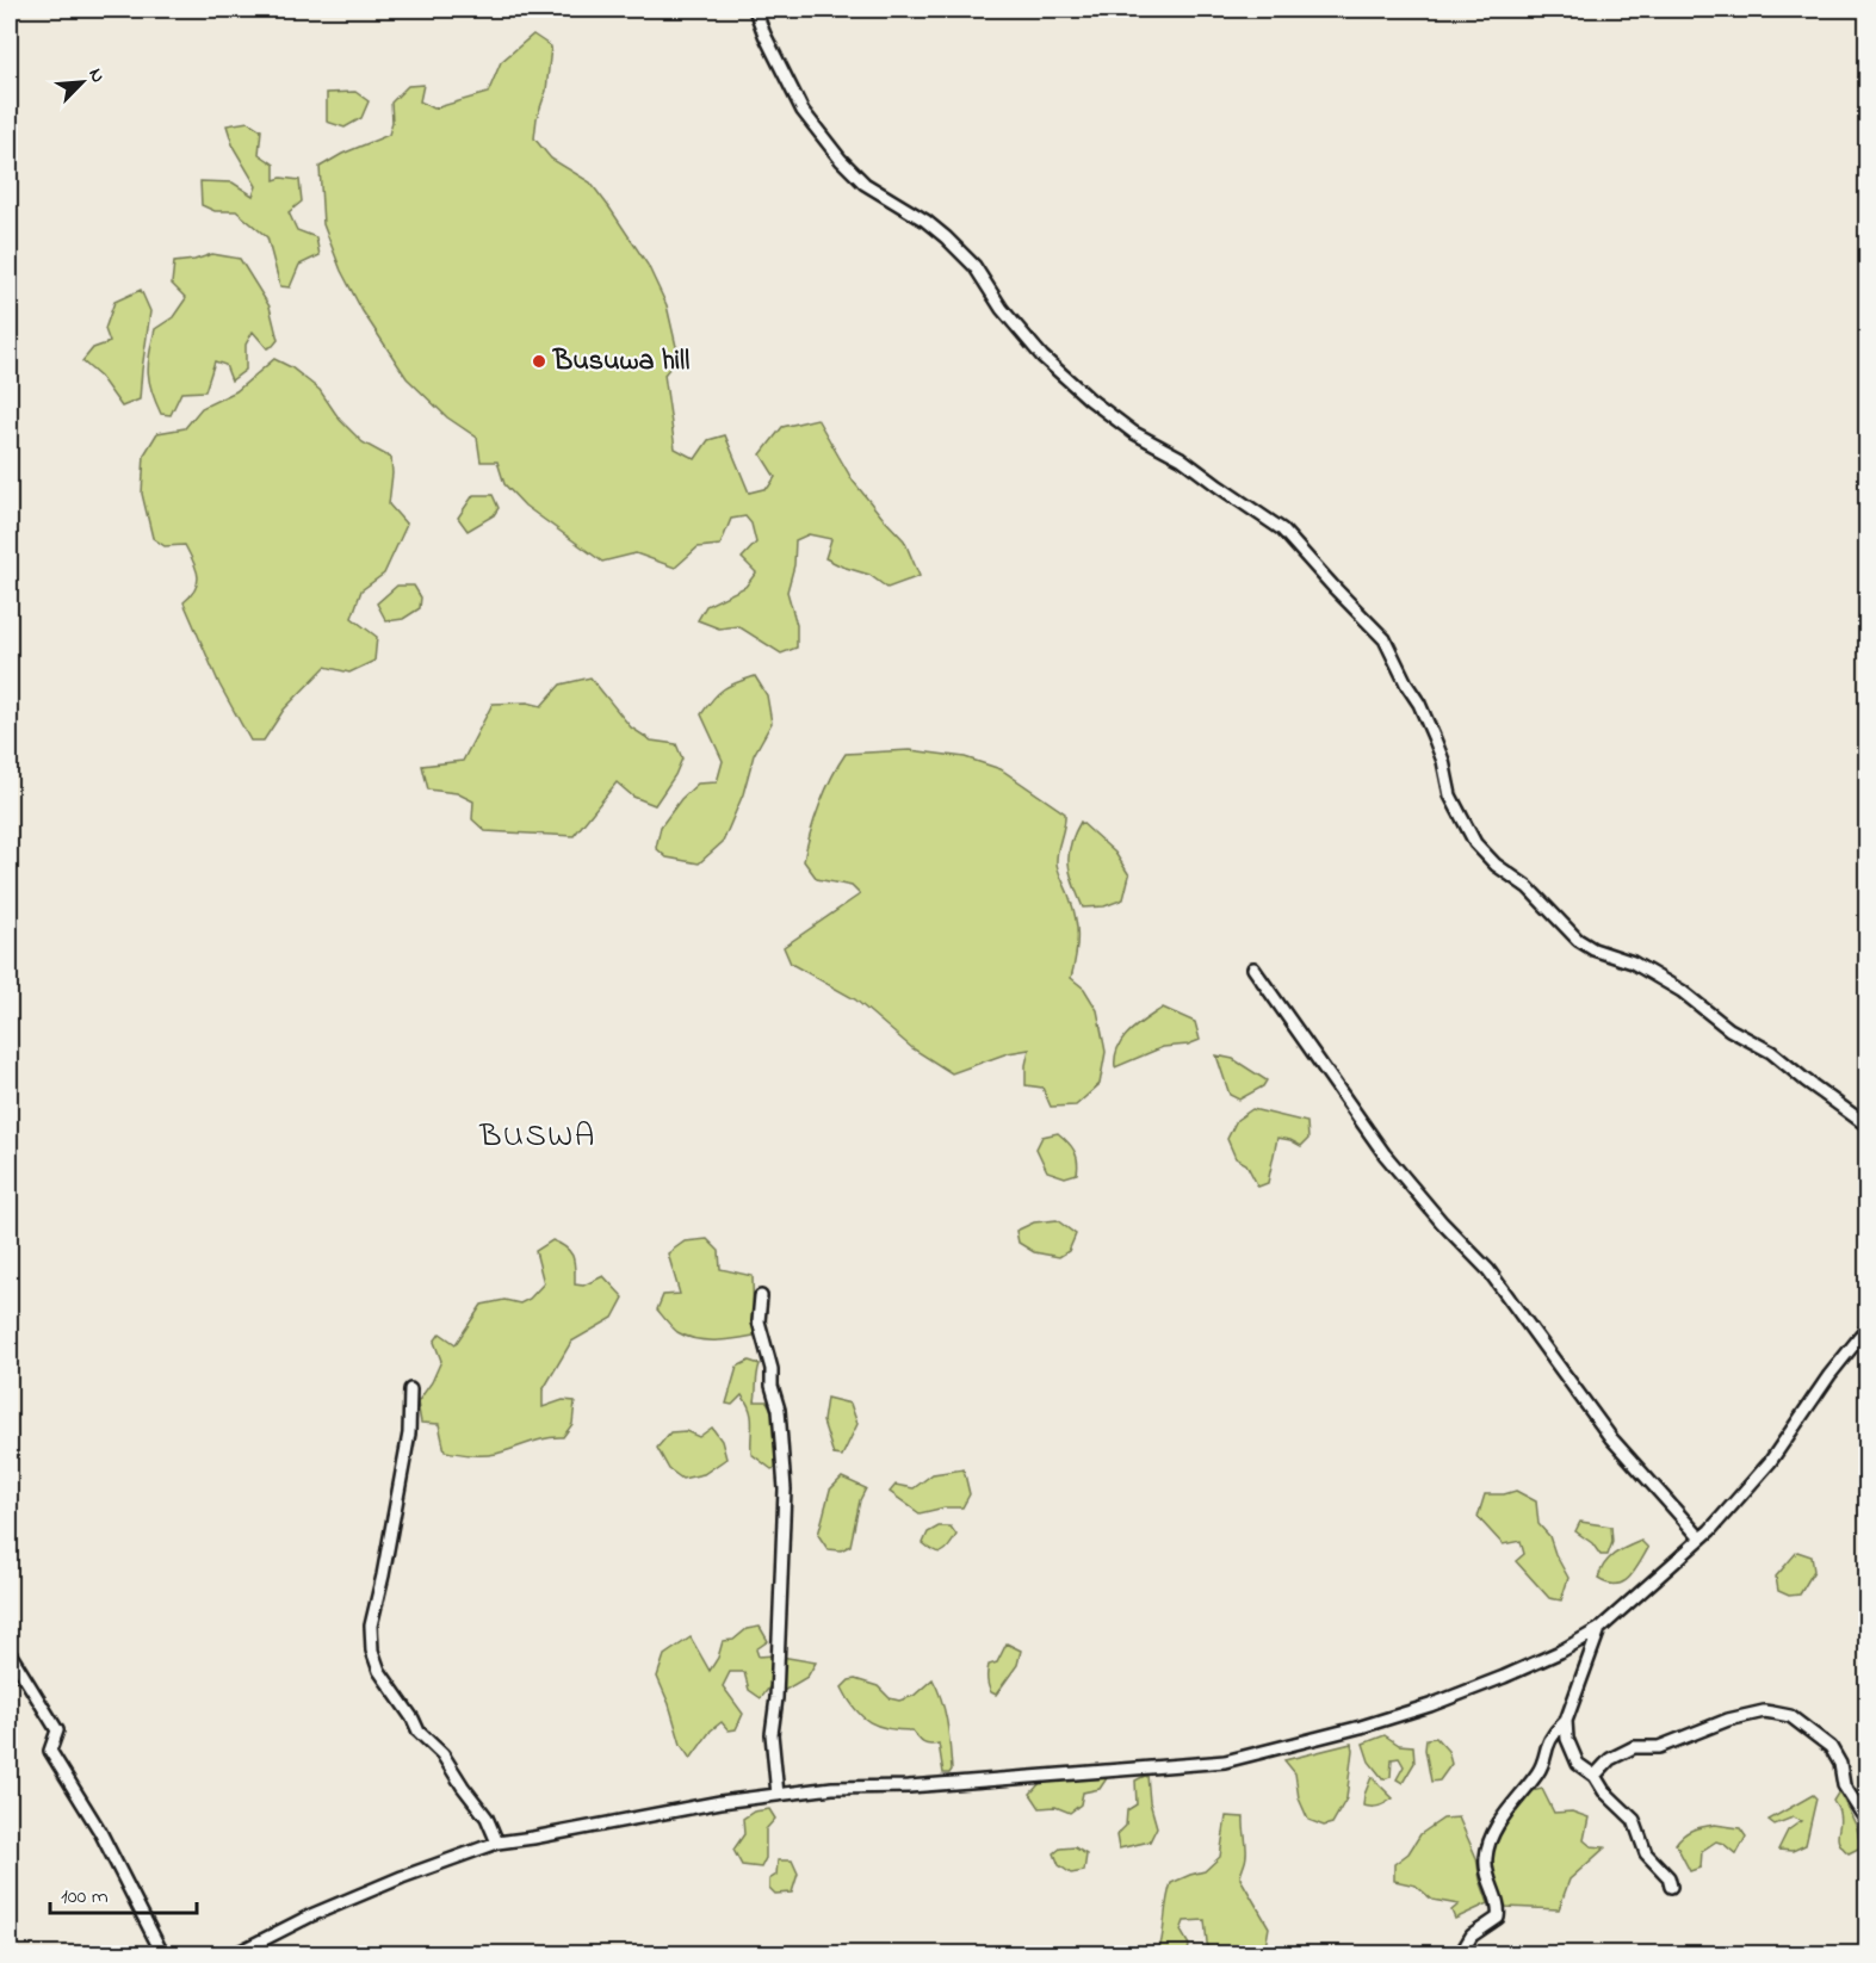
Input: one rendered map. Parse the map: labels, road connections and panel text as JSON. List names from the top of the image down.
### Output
{
  "districts": ["BUSWA"],
  "places": ["Busuwa hill"],
  "scale_bar": "100 m",
  "north": "top right"
}
